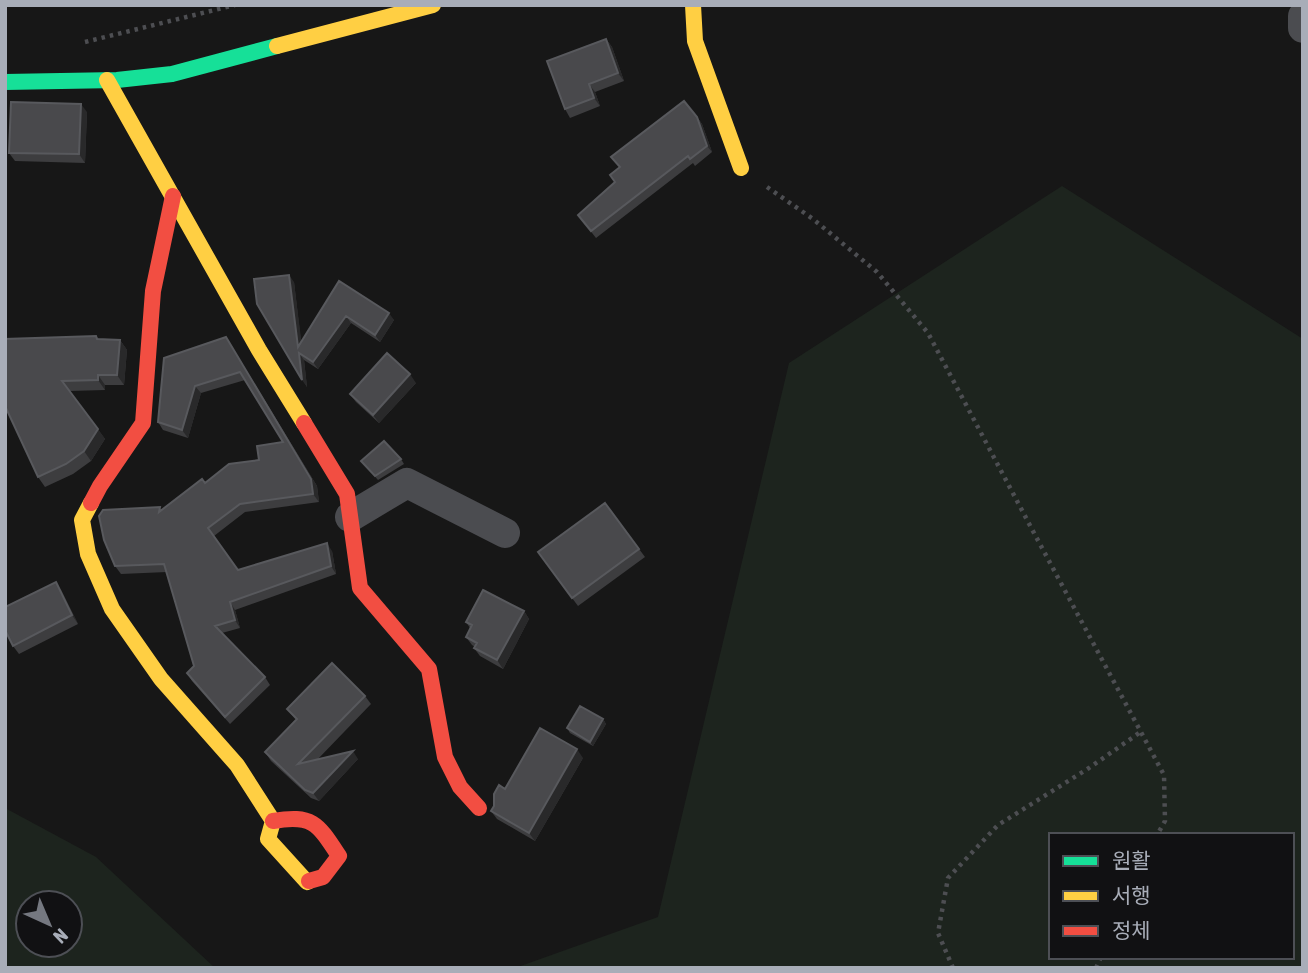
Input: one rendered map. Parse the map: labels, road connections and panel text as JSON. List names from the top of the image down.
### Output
{
  "legend": ["원활", "서행", "정체"],
  "north": "bottom right"
}
